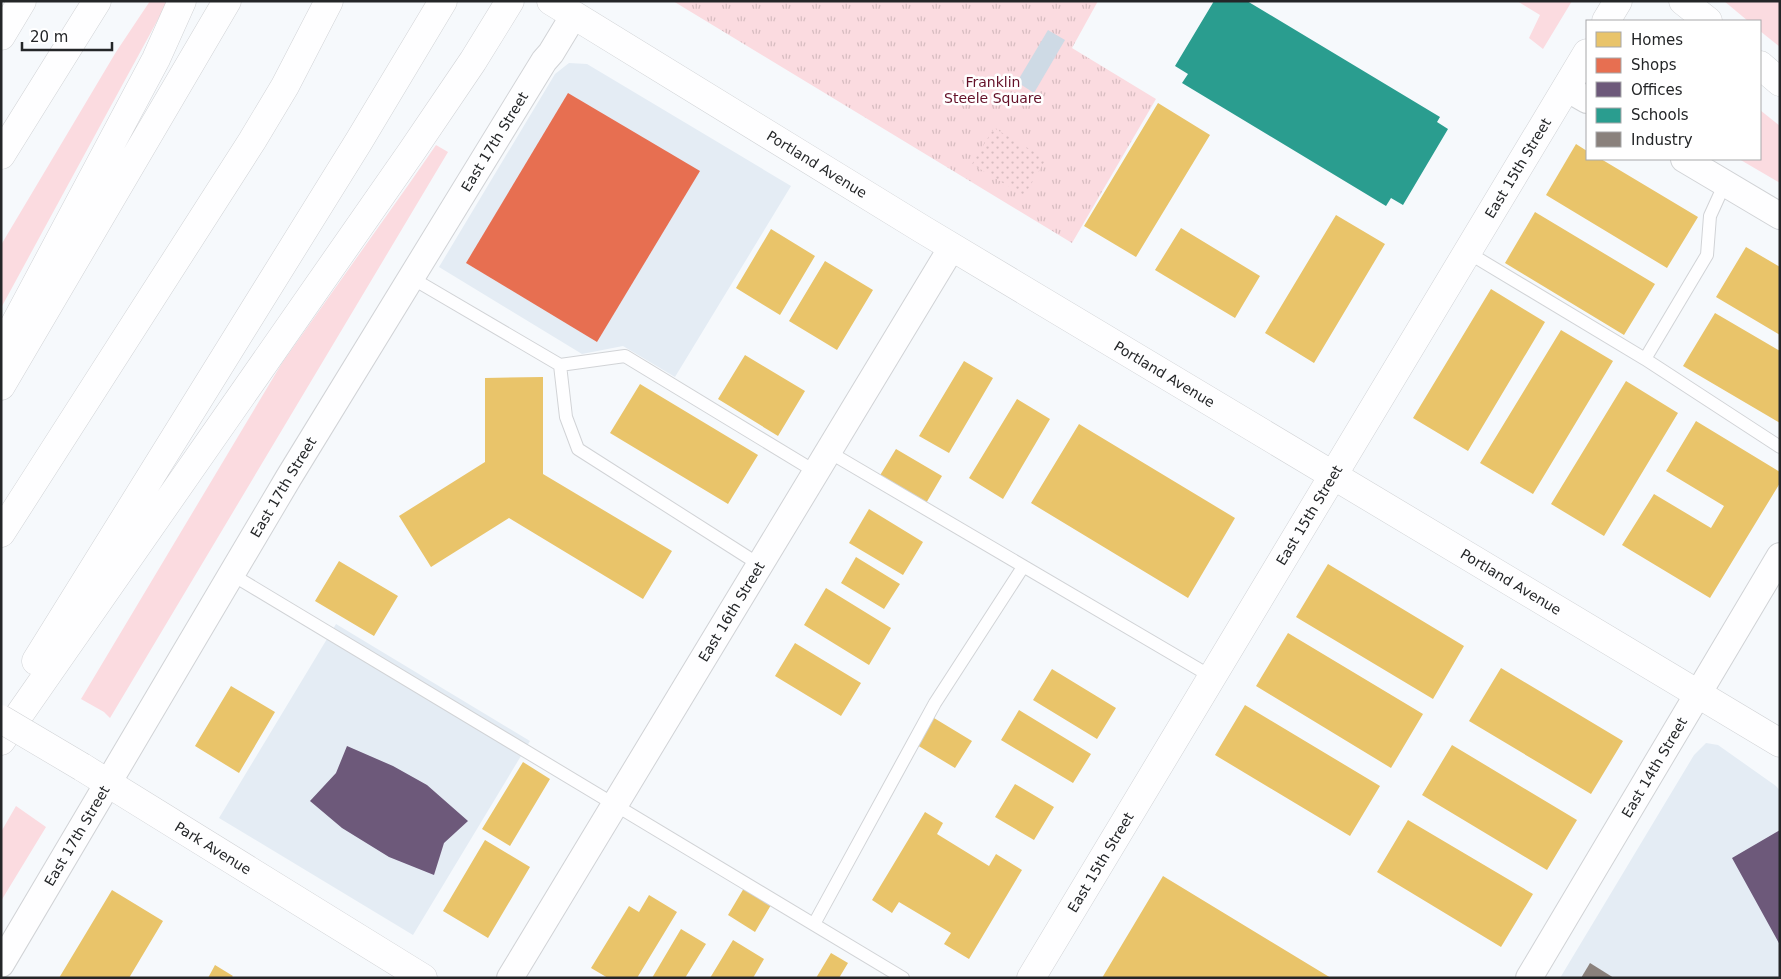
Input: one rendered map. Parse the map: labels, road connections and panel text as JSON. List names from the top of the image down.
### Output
{
  "streets": {
    "main road": ["Portland Avenue", "East 15th Street", "Park Avenue"],
    "street": ["East 17th Street", "East 16th Street", "East 14th Street"]
  },
  "crossings": [
    ["East 17th Street", "Portland Avenue"],
    ["East 17th Street", "Park Avenue"],
    ["Portland Avenue", "East 15th Street"],
    ["Portland Avenue", "East 16th Street"],
    ["Portland Avenue", "East 14th Street"]
  ],
  "parks": ["Franklin Steele Square"],
  "legend": [
    "Homes",
    "Shops",
    "Offices",
    "Schools",
    "Industry"
  ],
  "scale_bar": "20 m"
}
